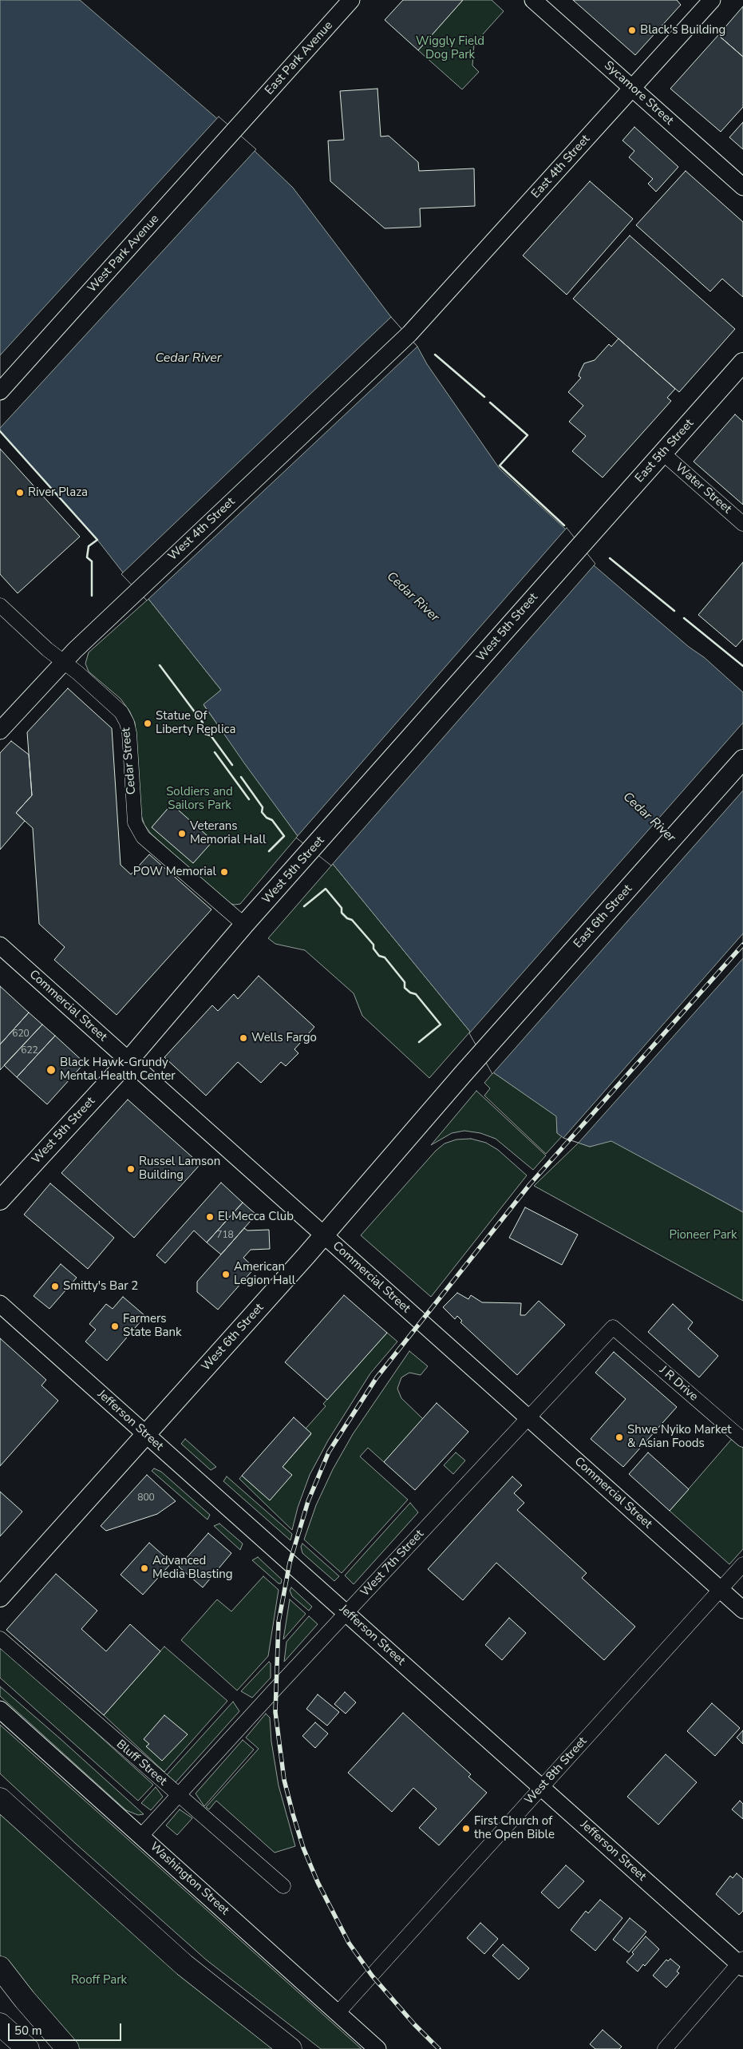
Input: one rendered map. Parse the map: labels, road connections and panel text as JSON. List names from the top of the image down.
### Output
{
  "streets": {
    "main road": [
      "East 5th Street",
      "West 5th Street",
      "East 6th Street",
      "West 6th Street"
    ],
    "street": [
      "East Park Avenue",
      "Sycamore Street",
      "East 4th Street",
      "West Park Avenue",
      "Water Street",
      "West 4th Street",
      "Cedar Street",
      "Commercial Street",
      "J R Drive",
      "Jefferson Street",
      "West 7th Street",
      "Bluff Street",
      "West 8th Street",
      "Washington Street"
    ]
  },
  "crossings": [
    ["East Park Avenue", "West Park Avenue"],
    ["Sycamore Street", "East 4th Street"],
    ["East 4th Street", "West 4th Street"],
    ["East 5th Street", "Water Street"],
    ["East 5th Street", "West 5th Street"],
    ["West 4th Street", "Cedar Street"],
    ["West 5th Street", "Cedar Street"],
    ["West 5th Street", "Commercial Street"],
    ["East 6th Street", "West 6th Street"],
    ["Commercial Street", "West 6th Street"],
    ["Commercial Street", "West 7th Street"],
    ["Commercial Street", "West 8th Street"],
    ["West 6th Street", "Jefferson Street"],
    ["J R Drive", "West 7th Street"],
    ["Jefferson Street", "West 7th Street"],
    ["Jefferson Street", "West 8th Street"],
    ["West 7th Street", "Bluff Street"],
    ["West 7th Street", "Washington Street"],
    ["West 8th Street", "Washington Street"]
  ],
  "water": ["Cedar River"],
  "parks": [
    "Wiggly Field Dog Park",
    "Soldiers and Sailors Park",
    "Pioneer Park",
    "Rooff Park"
  ],
  "places": [
    "Black's Building",
    "River Plaza",
    "Statue Of Liberty Replica",
    "Veterans Memorial Hall",
    "POW Memorial",
    "Wells Fargo",
    "Black Hawk-Grundy Mental Health Center",
    "Russel Lamson Building",
    "El Mecca Club",
    "American Legion Hall",
    "Smitty's Bar 2",
    "Farmers State Bank",
    "Shwe Nyiko Market & Asian Foods",
    "Advanced Media Blasting",
    "First Church of the Open Bible"
  ],
  "house_numbers": [
    "620",
    "622",
    "718",
    "800"
  ],
  "scale_bar": "50 m"
}
